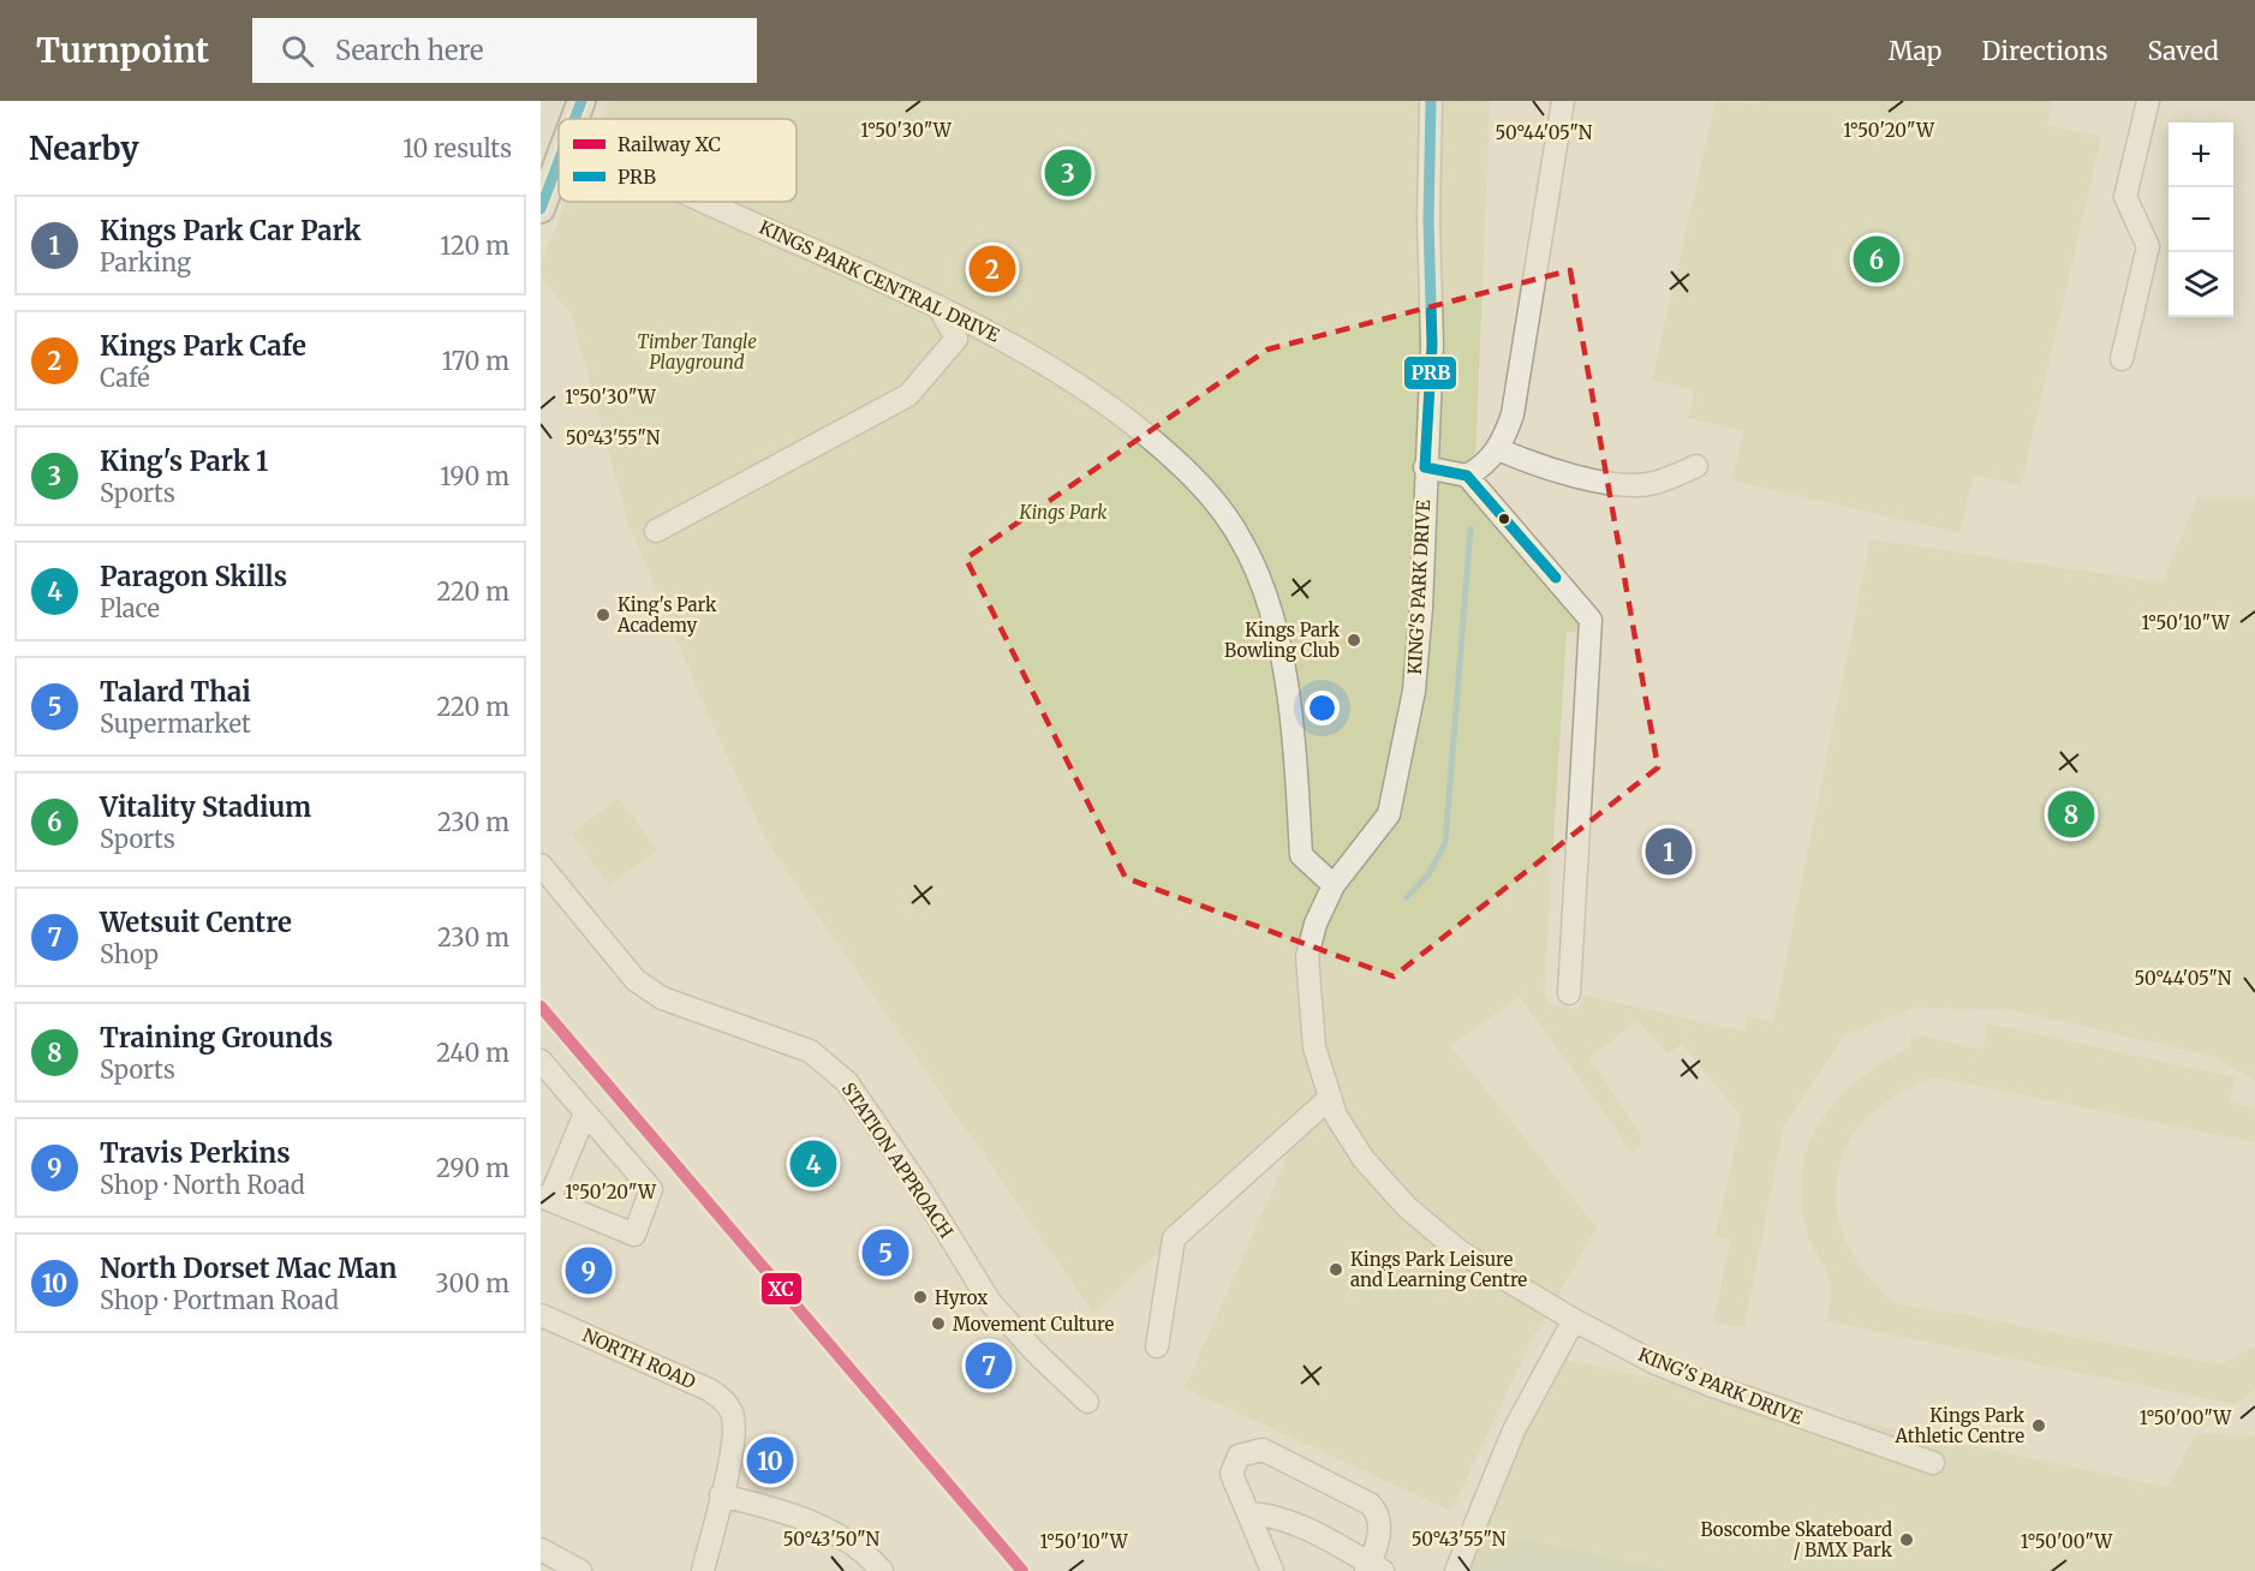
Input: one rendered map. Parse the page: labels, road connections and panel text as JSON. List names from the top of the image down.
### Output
{
  "streets": {
    "street": [
      "KINGS PARK CENTRAL DRIVE",
      "KING'S PARK DRIVE",
      "STATION APPROACH",
      "NORTH ROAD"
    ]
  },
  "crossings": [
    ["KINGS PARK CENTRAL DRIVE", "KING'S PARK DRIVE"]
  ],
  "parks": ["Timber Tangle Playground", "Kings Park"],
  "places": [
    "King's Park Academy",
    "Kings Park Bowling Club",
    "Kings Park Leisure and Learning Centre",
    "Hyrox",
    "Movement Culture",
    "Kings Park Athletic Centre",
    "Boscombe Skateboard / BMX Park"
  ],
  "lines": ["transit line PRB", "rail line XC"],
  "legend": ["Railway XC", "PRB"],
  "page": {
    "header": "Turnpoint",
    "search": "Search here",
    "nav": ["Map", "Directions", "Saved"],
    "heading": ["Nearby", "10 results"],
    "map_buttons": ["+", "−"],
    "pins": [
      "3",
      "6",
      "2",
      "8",
      "1",
      "4",
      "5",
      "9",
      "7",
      "10"
    ],
    "list": [
      {
        "mark": "1",
        "name": "Kings Park Car Park",
        "note": "Parking",
        "value": "120 m"
      },
      {
        "mark": "2",
        "name": "Kings Park Cafe",
        "note": "Café",
        "value": "170 m"
      },
      {
        "mark": "3",
        "name": "King's Park 1",
        "note": "Sports",
        "value": "190 m"
      },
      {
        "mark": "4",
        "name": "Paragon Skills",
        "note": "Place",
        "value": "220 m"
      },
      {
        "mark": "5",
        "name": "Talard Thai",
        "note": "Supermarket",
        "value": "220 m"
      },
      {
        "mark": "6",
        "name": "Vitality Stadium",
        "note": "Sports",
        "value": "230 m"
      },
      {
        "mark": "7",
        "name": "Wetsuit Centre",
        "note": "Shop",
        "value": "230 m"
      },
      {
        "mark": "8",
        "name": "Training Grounds",
        "note": "Sports",
        "value": "240 m"
      },
      {
        "mark": "9",
        "name": "Travis Perkins",
        "note": "Shop · North Road",
        "value": "290 m"
      },
      {
        "mark": "10",
        "name": "North Dorset Mac Man",
        "note": "Shop · Portman Road",
        "value": "300 m"
      }
    ]
  },
  "coordinates": [
    "1°50'30\"W",
    "1°50'20\"W",
    "50°44'05\"N",
    "50°43'55\"N",
    "1°50'10\"W",
    "1°50'00\"W",
    "50°43'50\"N"
  ]
}
